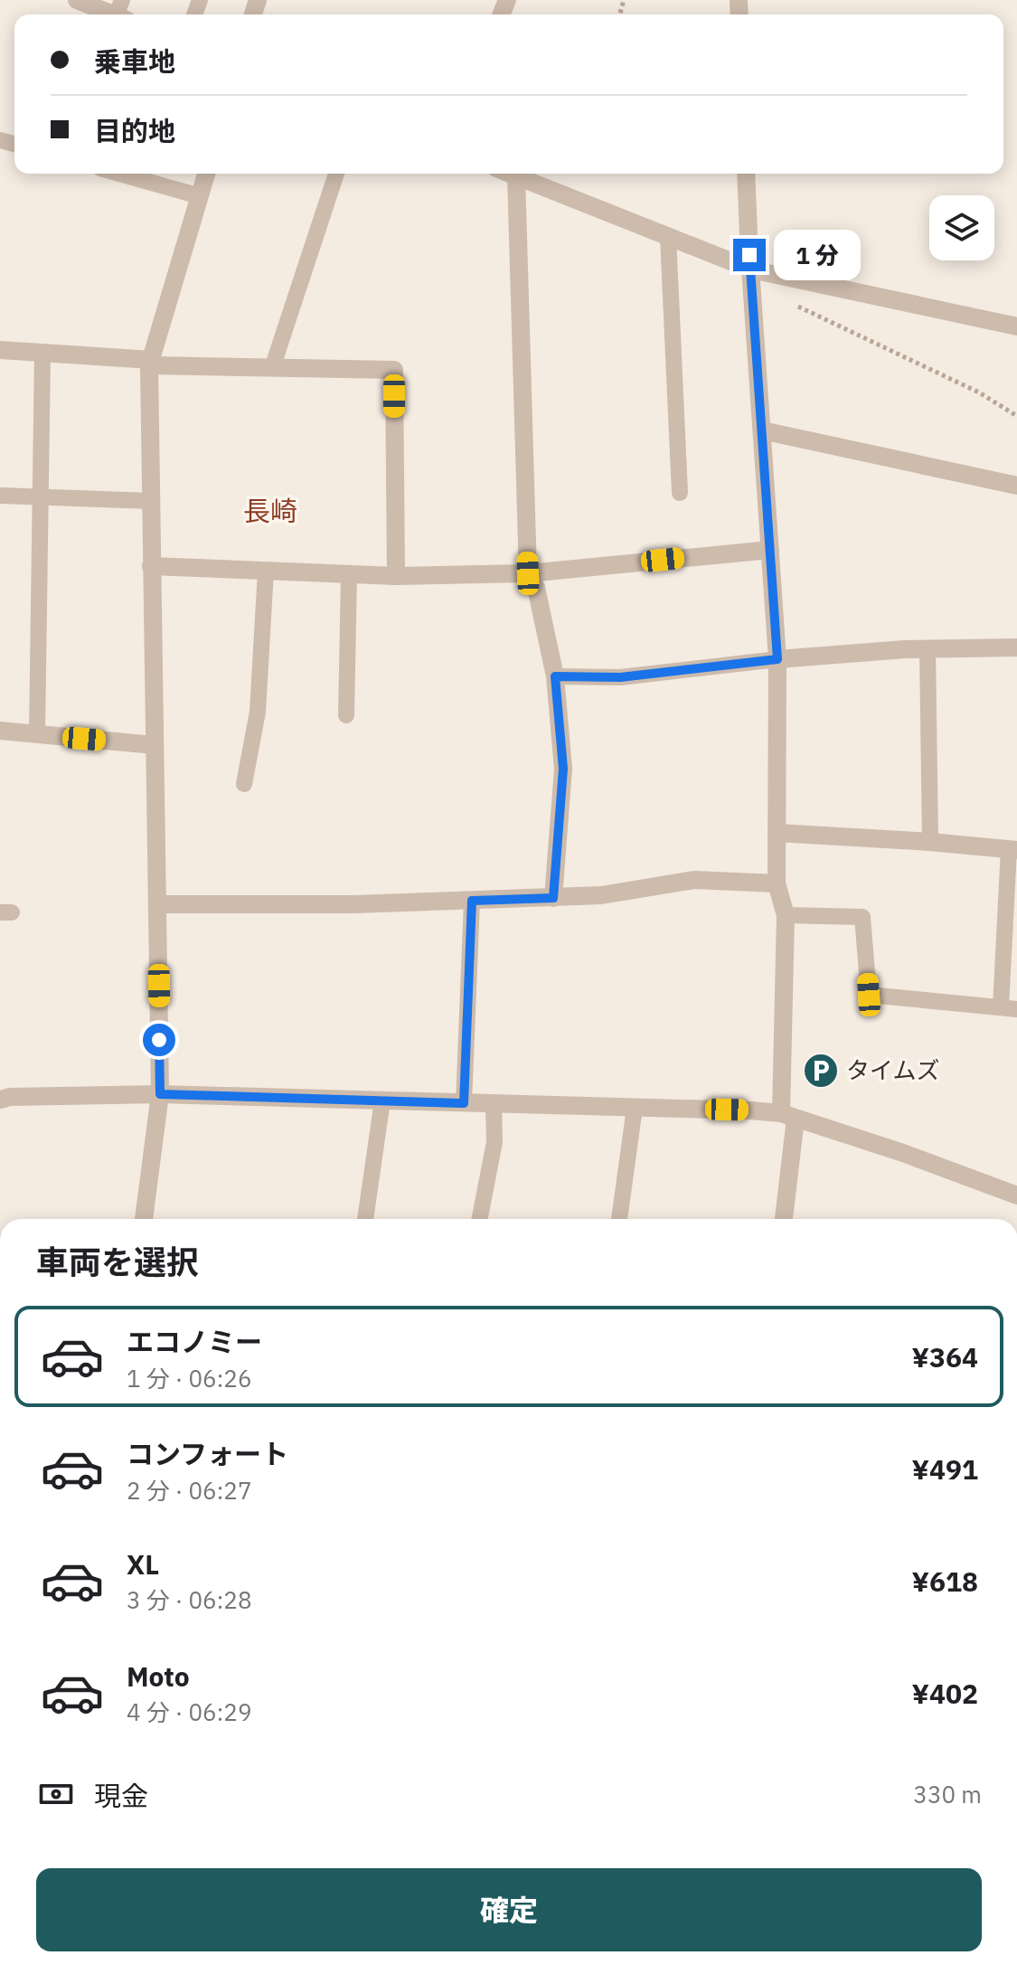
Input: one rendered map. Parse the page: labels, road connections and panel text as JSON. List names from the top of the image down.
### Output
{
  "districts": ["長崎"],
  "places": {
    "parking": ["タイムズ"]
  },
  "page": {
    "banner": ["乗車地", "目的地"],
    "bubble": "1 分",
    "heading": "車両を選択",
    "list": [
      {
        "name": "エコノミー",
        "note": "1 分 · 06:26",
        "value": "¥364"
      },
      {
        "name": "コンフォート",
        "note": "2 分 · 06:27",
        "value": "¥491"
      },
      {
        "name": "XL",
        "note": "3 分 · 06:28",
        "value": "¥618"
      },
      {
        "name": "Moto",
        "note": "4 分 · 06:29",
        "value": "¥402"
      }
    ],
    "pay": ["現金", "330 m"],
    "buttons": "確定"
  }
}
